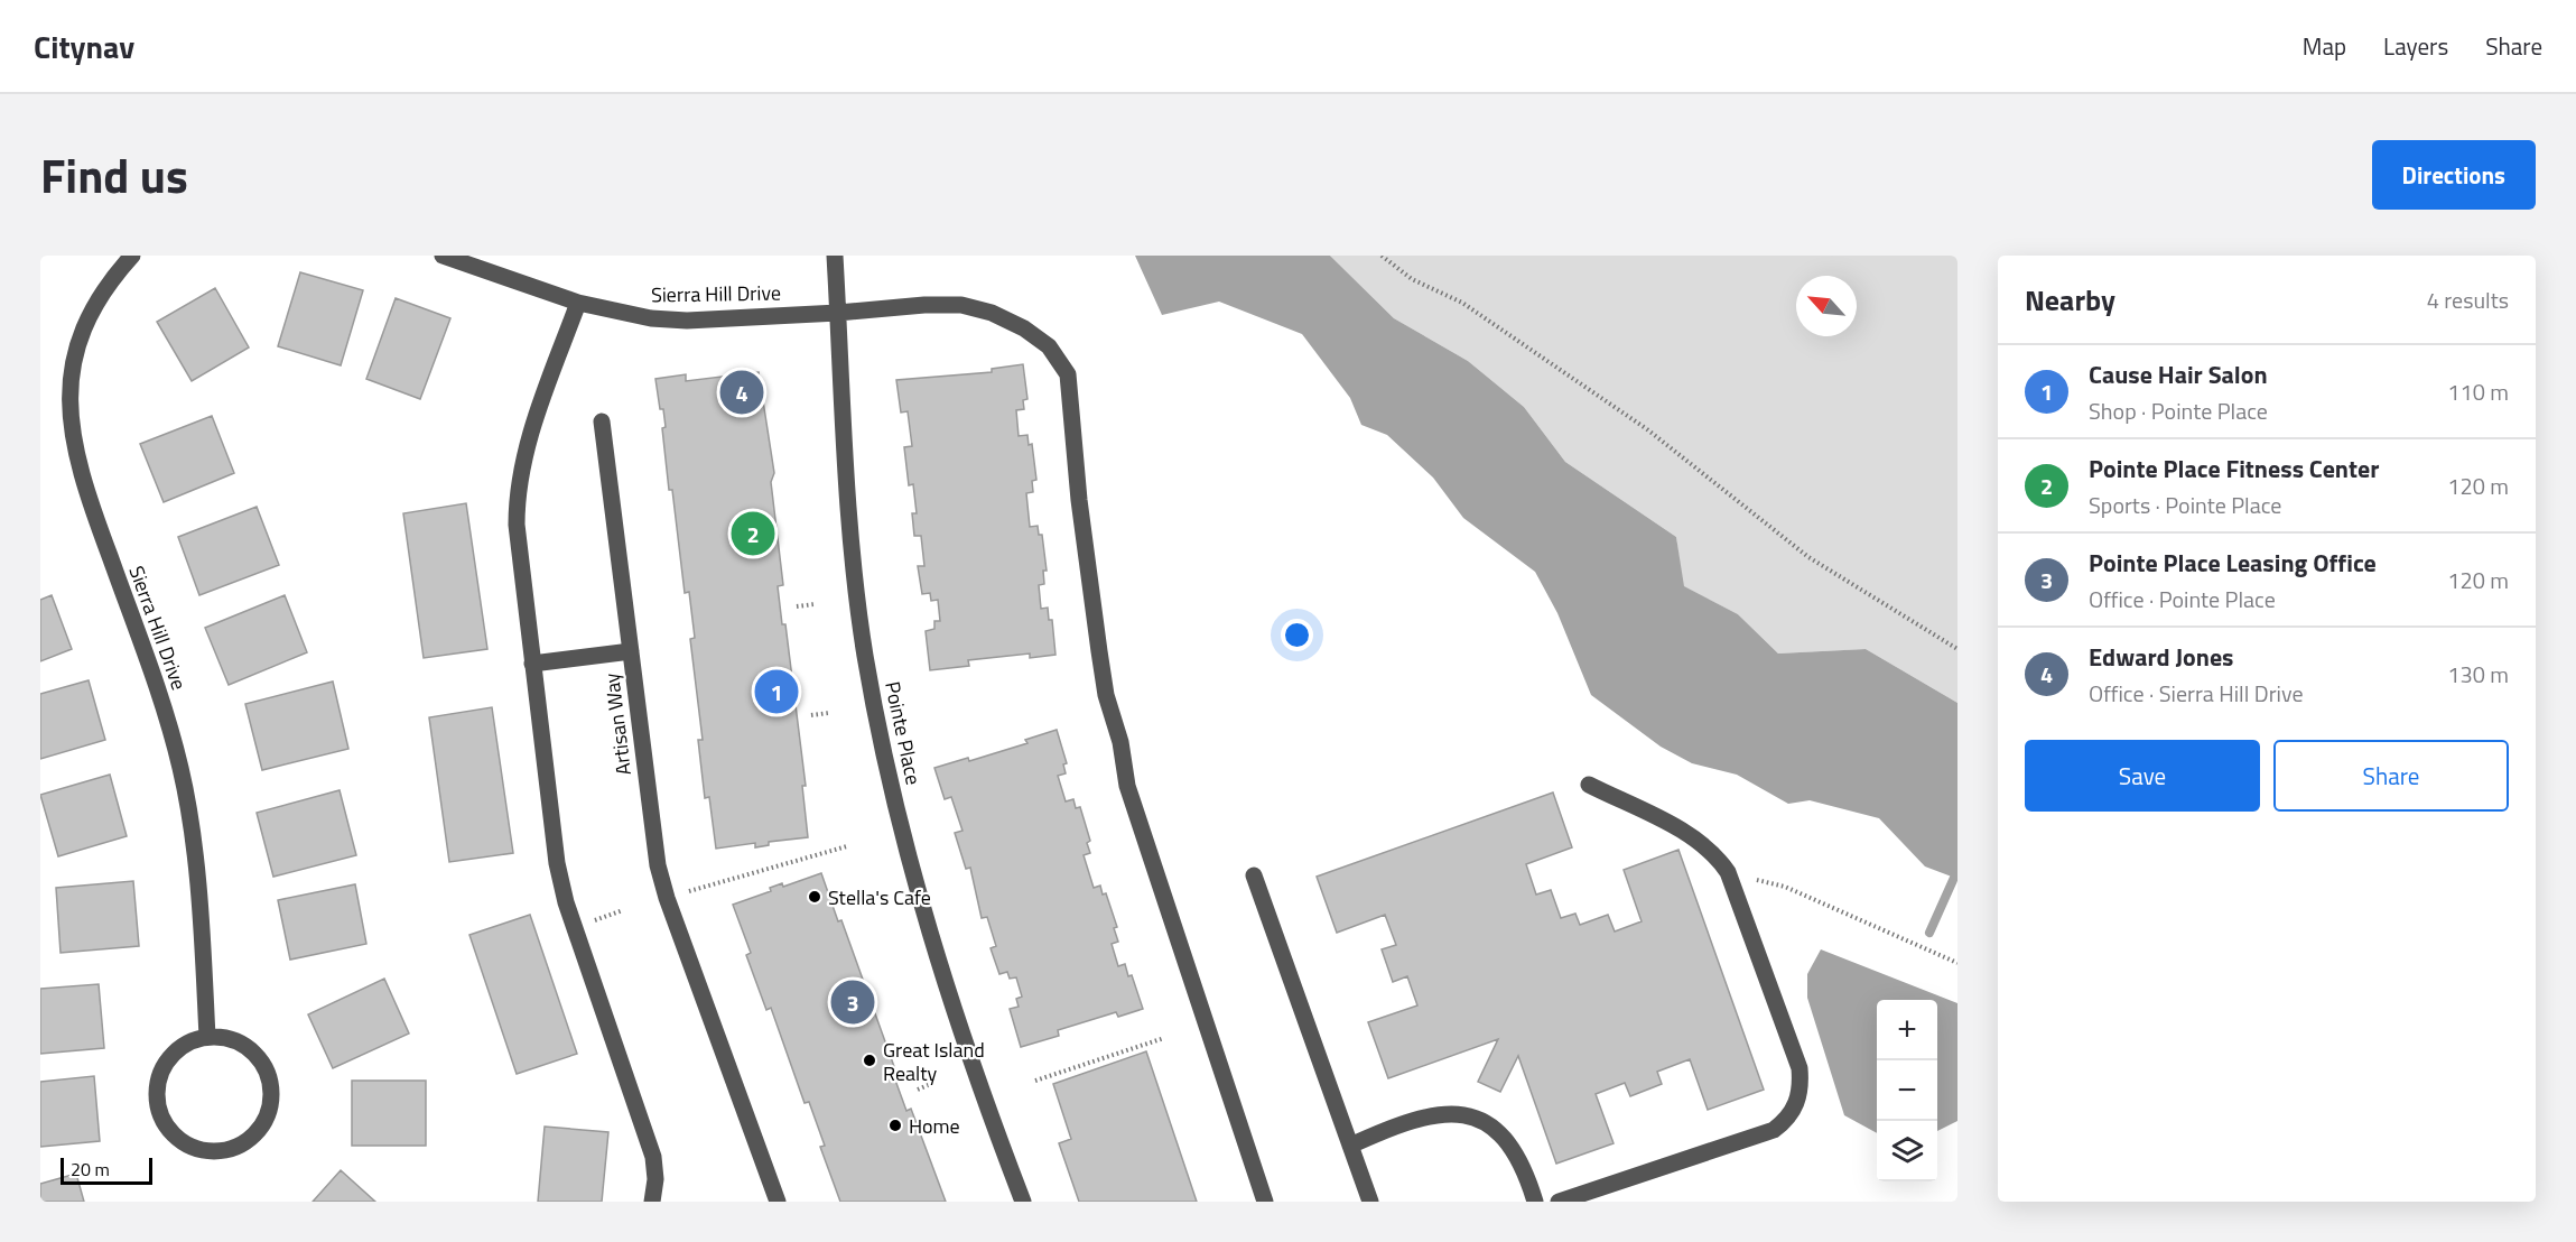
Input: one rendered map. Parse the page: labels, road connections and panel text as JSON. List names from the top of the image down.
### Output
{
  "streets": {
    "street": ["Sierra Hill Drive", "Artisan Way", "Pointe Place"]
  },
  "crossings": [
    ["Sierra Hill Drive", "Pointe Place"]
  ],
  "places": ["Stella's Cafe", "Great Island Realty", "Home"],
  "scale_bar": "20 m",
  "north": "top left",
  "page": {
    "header": "Citynav",
    "nav": ["Map", "Layers", "Share"],
    "title": "Find us",
    "buttons": [
      "Directions",
      ["Save", "Share"]
    ],
    "heading": ["Nearby", "4 results"],
    "list": [
      {
        "mark": "1",
        "name": "Cause Hair Salon",
        "note": "Shop · Pointe Place",
        "value": "110 m"
      },
      {
        "mark": "2",
        "name": "Pointe Place Fitness Center",
        "note": "Sports · Pointe Place",
        "value": "120 m"
      },
      {
        "mark": "3",
        "name": "Pointe Place Leasing Office",
        "note": "Office · Pointe Place",
        "value": "120 m"
      },
      {
        "mark": "4",
        "name": "Edward Jones",
        "note": "Office · Sierra Hill Drive",
        "value": "130 m"
      }
    ],
    "pins": [
      "4",
      "2",
      "1",
      "3"
    ],
    "map_buttons": ["+", "−"],
    "scale": "20 m"
  }
}
